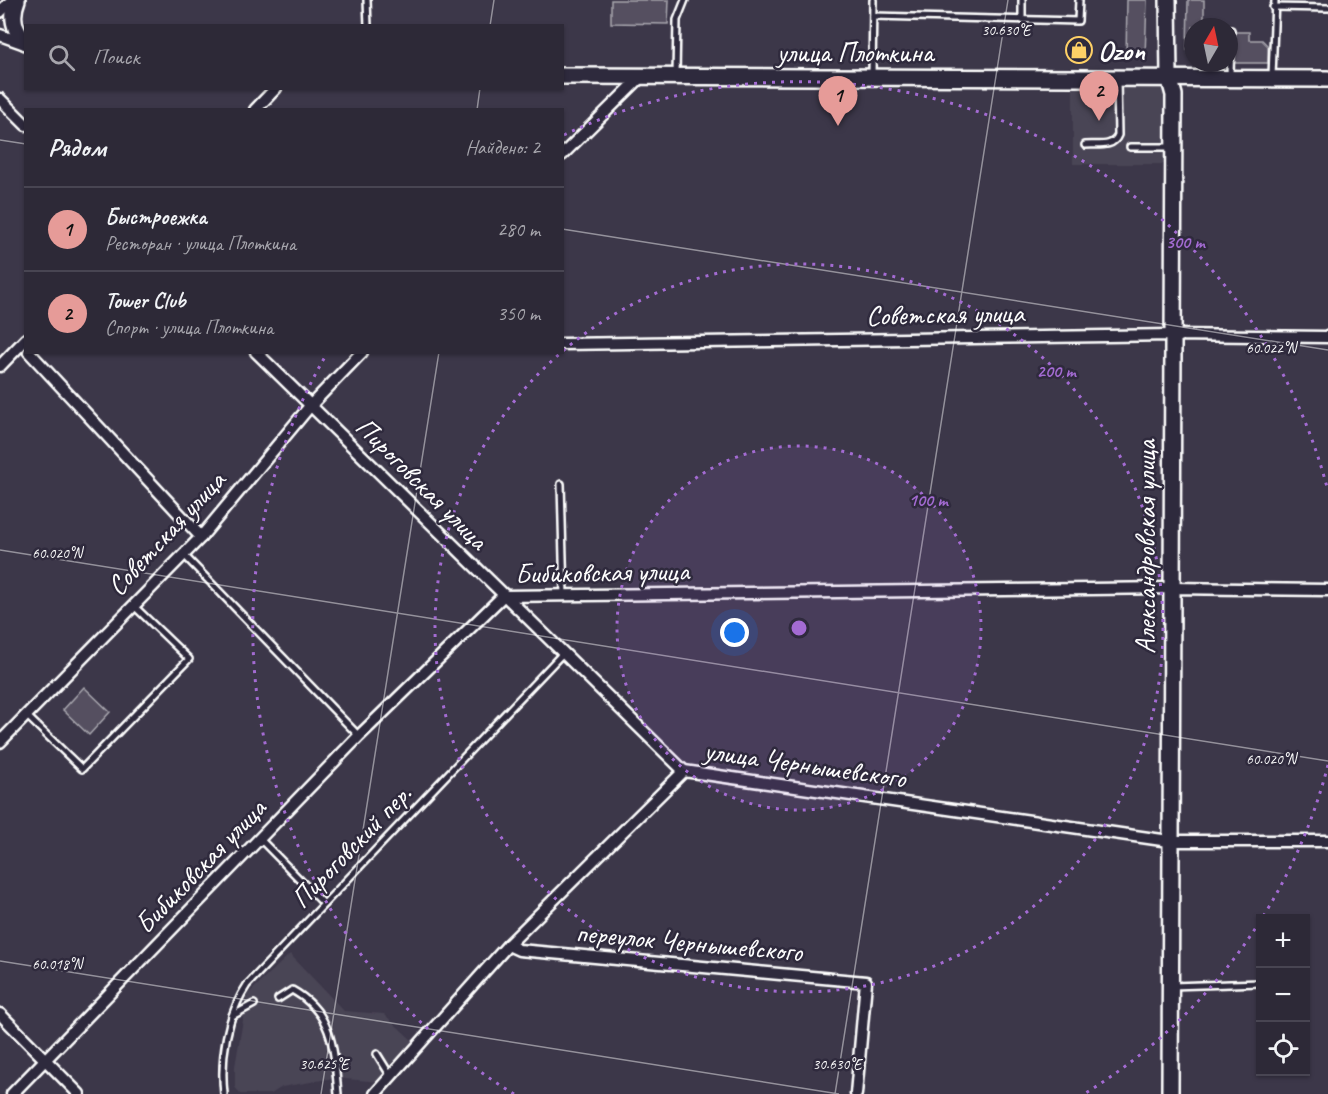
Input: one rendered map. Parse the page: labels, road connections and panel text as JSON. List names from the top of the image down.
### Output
{
  "streets": {
    "street": [
      "улица Плоткина",
      "Советская улица",
      "Пироговская улица",
      "Александровская улица",
      "Бибиковская улица",
      "улица Чернышевского",
      "переулок Чернышевского"
    ],
    "lane": ["Пироговский пер."]
  },
  "crossings": [
    ["улица Плоткина", "Александровская улица"],
    ["Советская улица", "Пироговская улица"],
    ["Советская улица", "Александровская улица"],
    ["Пироговская улица", "Бибиковская улица"],
    ["Пироговская улица", "улица Чернышевского"],
    ["Пироговская улица", "Пироговский пер."],
    ["Александровская улица", "Бибиковская улица"],
    ["Александровская улица", "улица Чернышевского"],
    ["улица Чернышевского", "переулок Чернышевского"]
  ],
  "places": {
    "shop": ["Ozon"]
  },
  "north": "top",
  "page": {
    "search": "Поиск",
    "pins": ["2", "1"],
    "heading": ["Рядом", "Найдено: 2"],
    "list": [
      {
        "mark": "1",
        "name": "Быстроежка",
        "note": "Ресторан · улица Плоткина",
        "value": "280 m"
      },
      {
        "mark": "2",
        "name": "Tower Club",
        "note": "Спорт · улица Плоткина",
        "value": "350 m"
      }
    ],
    "map_buttons": ["+", "−"]
  },
  "coordinates": [
    "30.630°E",
    "60.022°N",
    "60.020°N",
    "60.018°N",
    "30.625°E"
  ],
  "rings": ["300 m", "200 m", "100 m"]
}
